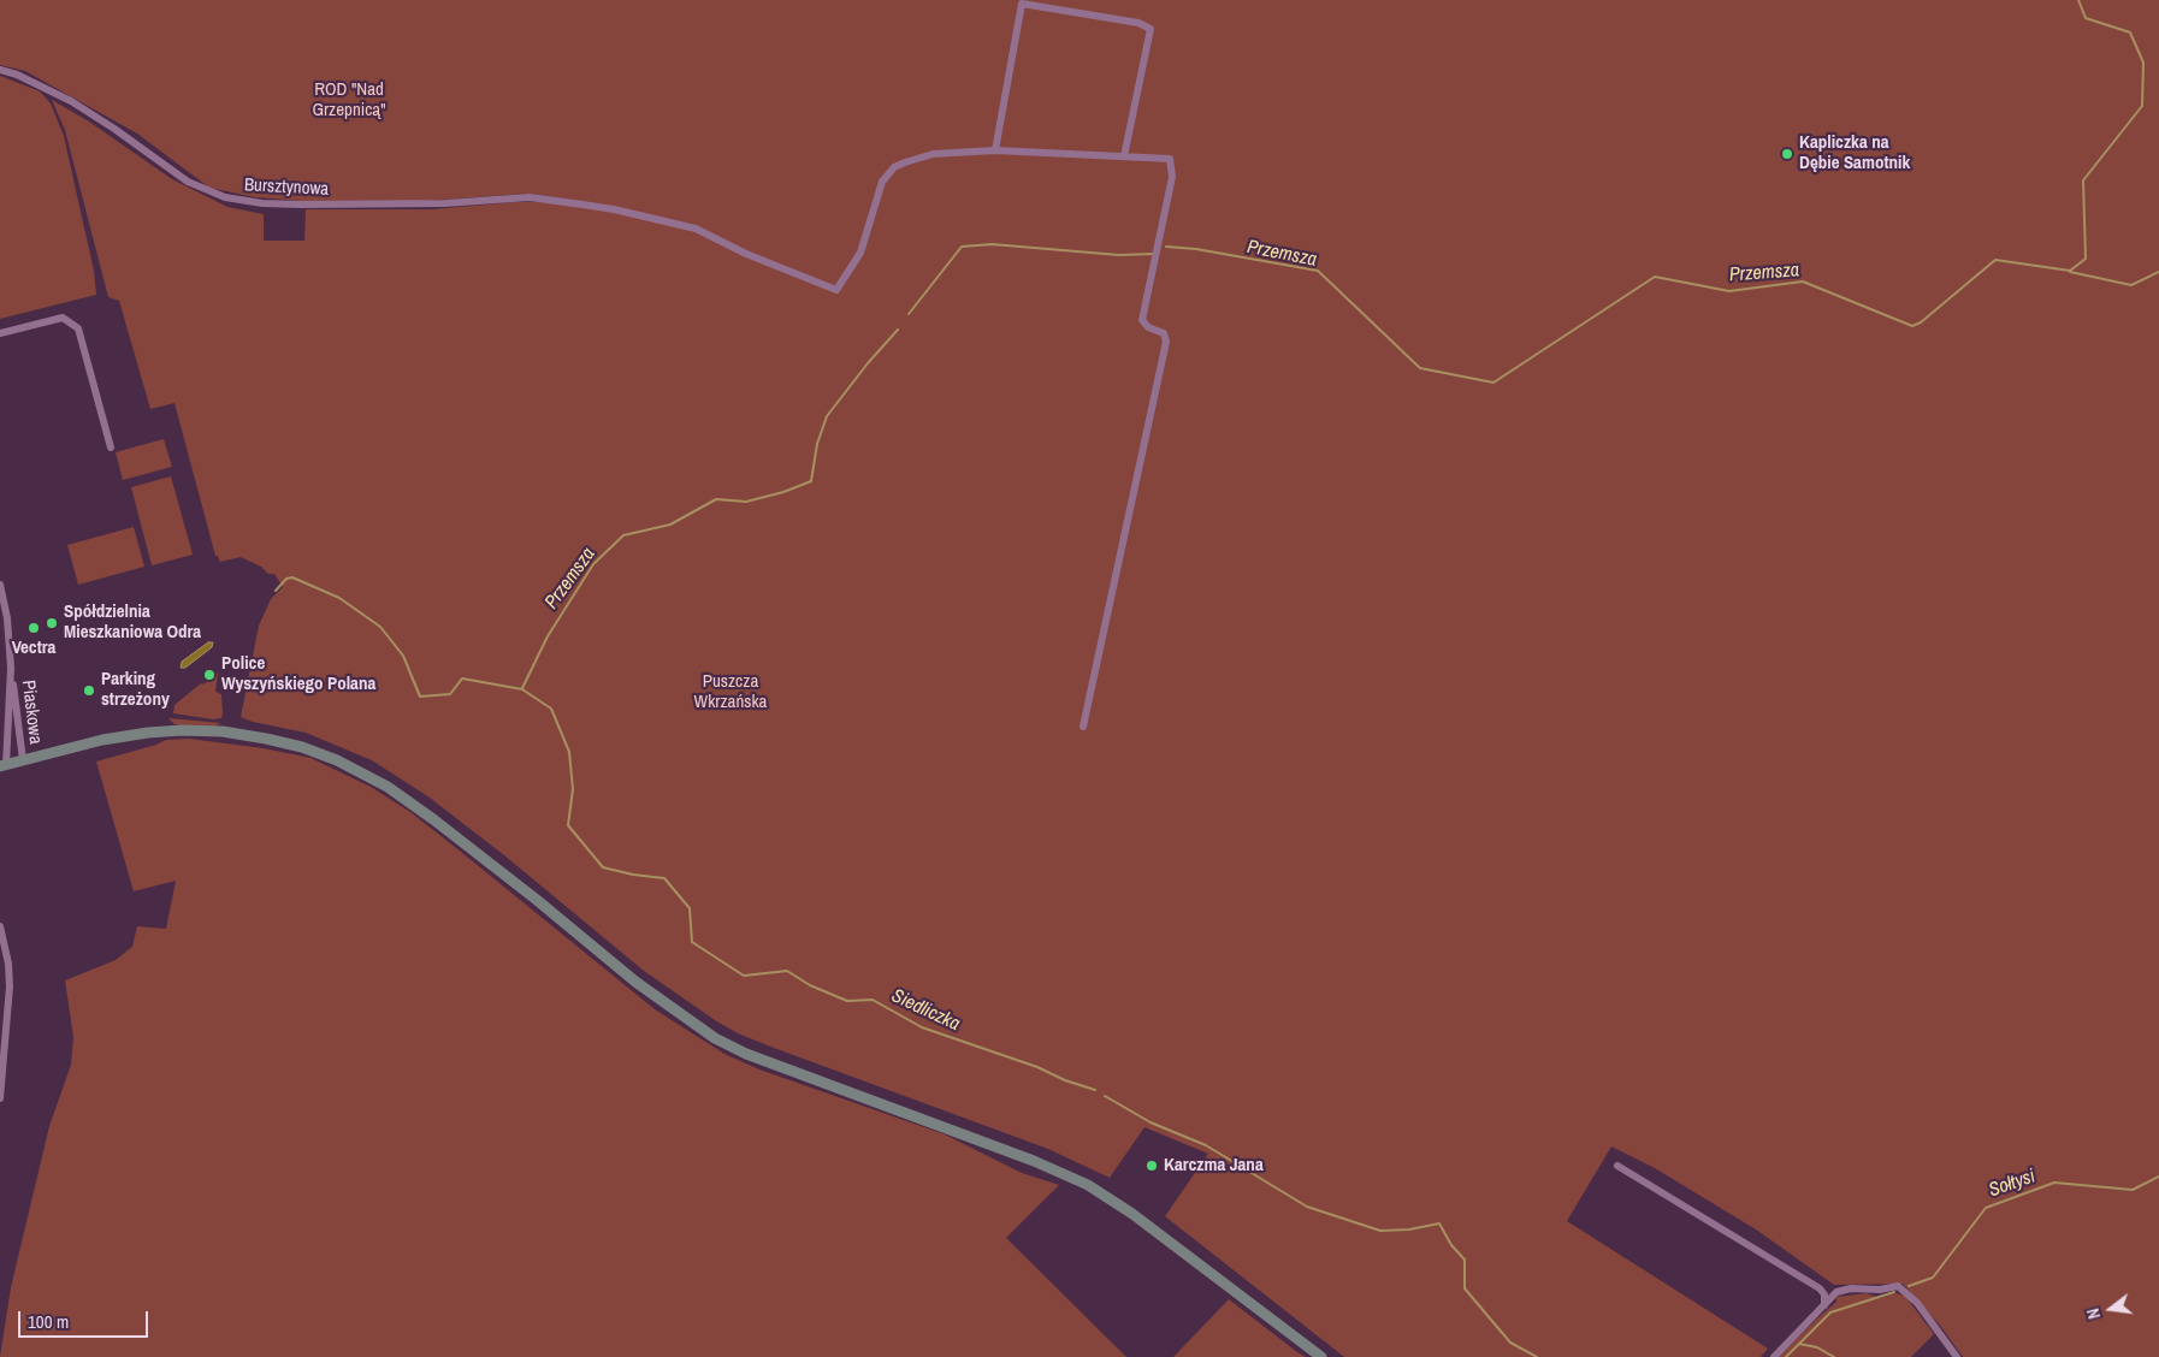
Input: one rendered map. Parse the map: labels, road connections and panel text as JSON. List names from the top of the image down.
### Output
{
  "streets": {
    "street": ["Bursztynowa", "Piaskowa"]
  },
  "water": ["Przemsza", "Siedliczka", "Sołtysi"],
  "parks": ["ROD \"Nad Grzepnicą\"", "Puszcza Wkrzańska"],
  "places": [
    "Kapliczka na Dębie Samotnik",
    "Spółdzielnia Mieszkaniowa Odra",
    "Vectra",
    "Police Wyszyńskiego Polana",
    "Parking strzeżony",
    "Karczma Jana"
  ],
  "scale_bar": "100 m",
  "north": "left"
}
